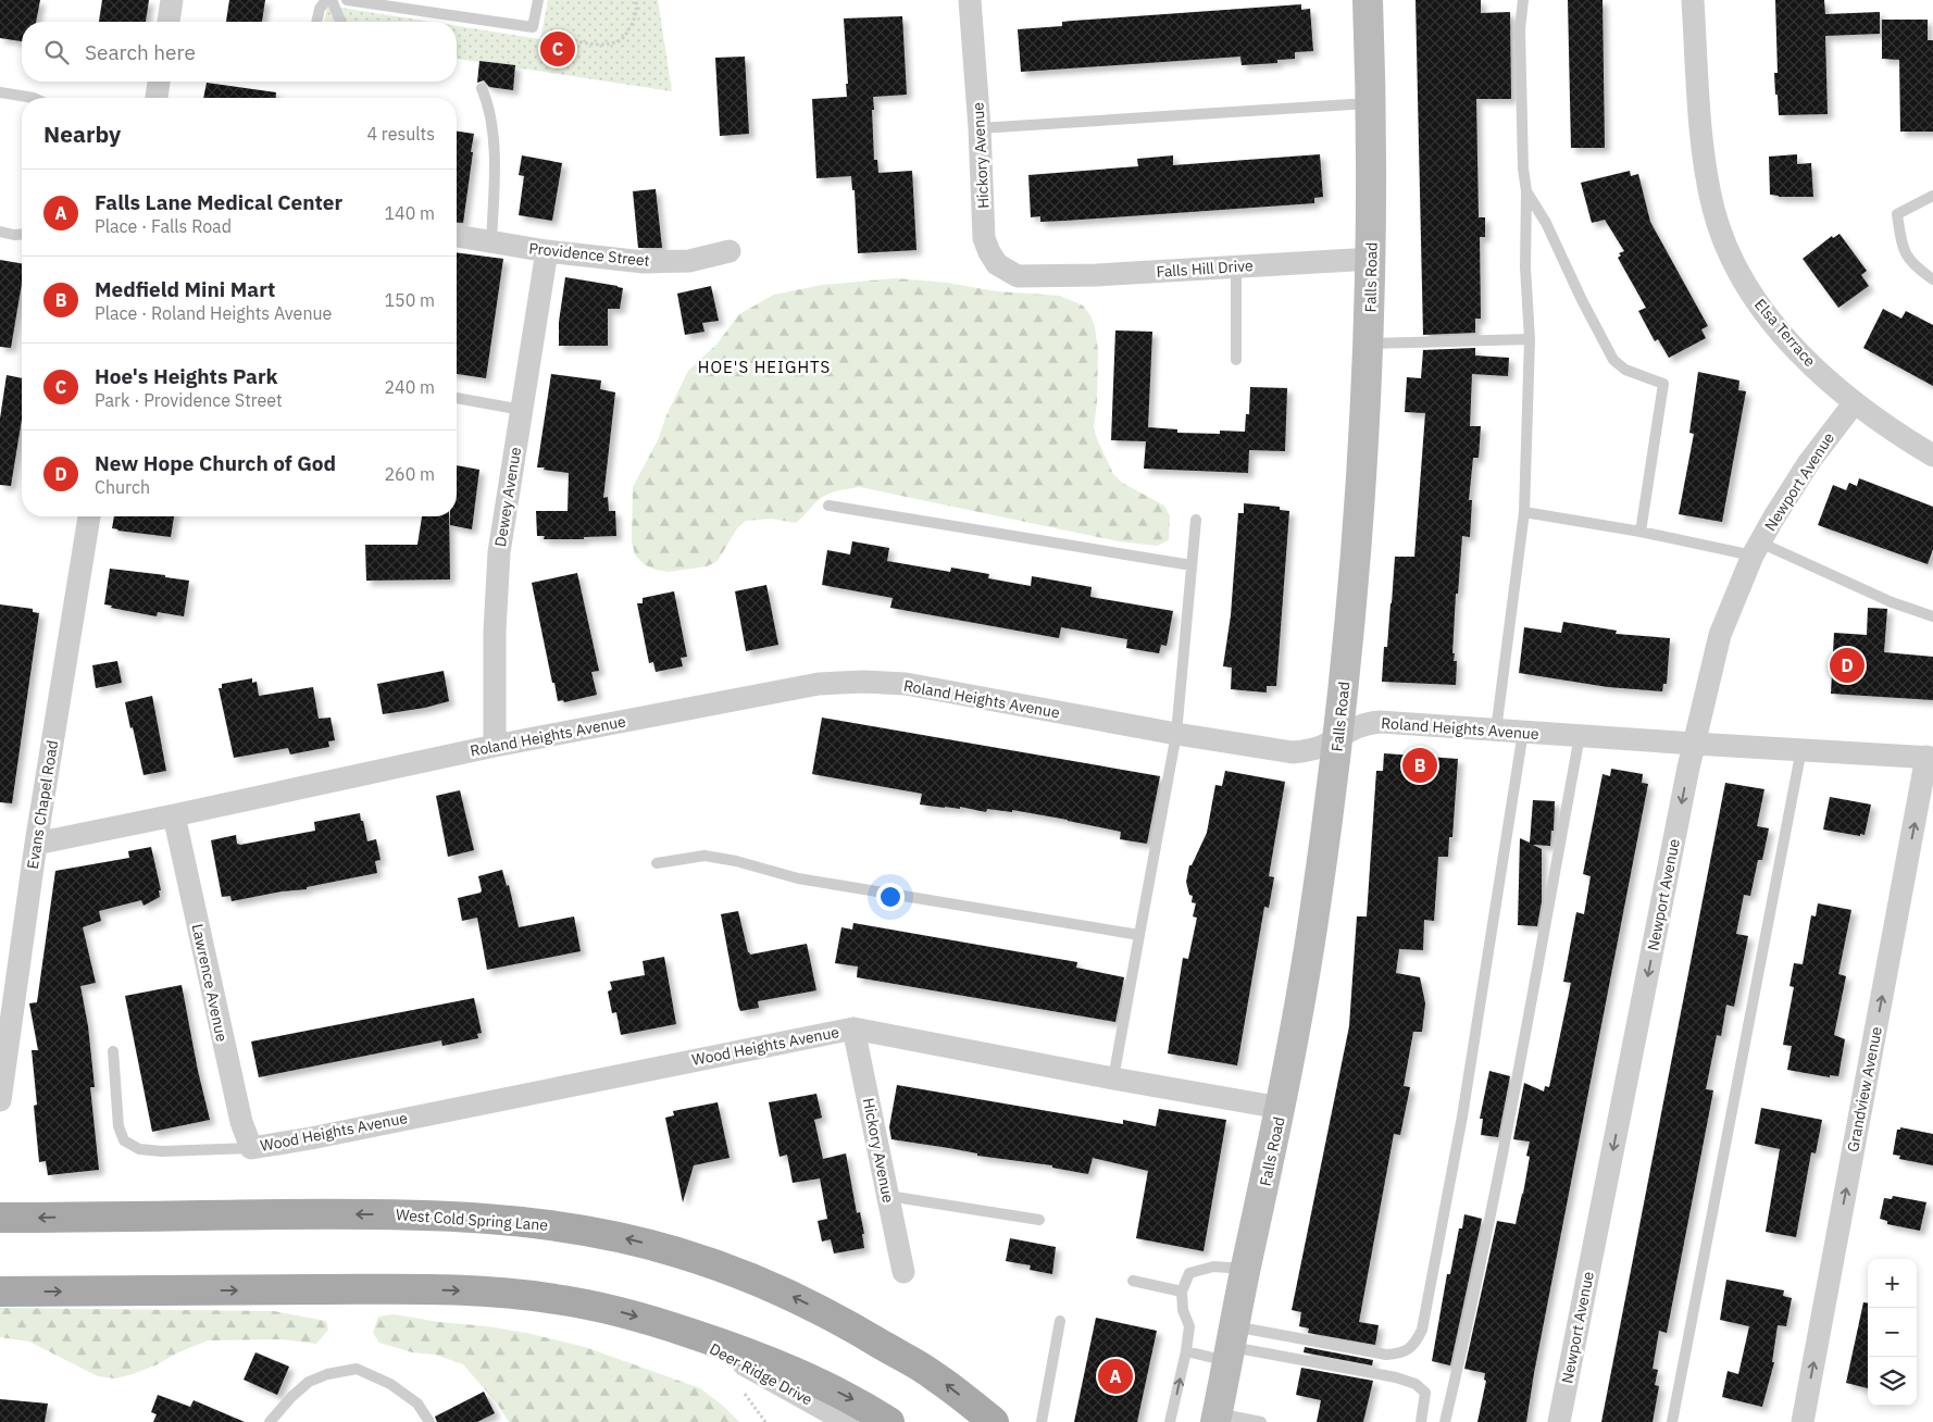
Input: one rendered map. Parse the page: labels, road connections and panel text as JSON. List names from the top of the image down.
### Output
{
  "streets": {
    "main road": ["Falls Road", "West Cold Spring Lane"],
    "street": [
      "Hickory Avenue",
      "Providence Street",
      "Falls Hill Drive",
      "Elsa Terrace",
      "Newport Avenue",
      "Dewey Avenue",
      "Roland Heights Avenue",
      "Evans Chapel Road",
      "Lawrence Avenue",
      "Wood Heights Avenue",
      "Grandview Avenue",
      "Deer Ridge Drive"
    ]
  },
  "crossings": [
    ["Hickory Avenue", "Falls Hill Drive"],
    ["Hickory Avenue", "Wood Heights Avenue"],
    ["Providence Street", "Dewey Avenue"],
    ["Falls Hill Drive", "Falls Road"],
    ["Falls Road", "Roland Heights Avenue"],
    ["Falls Road", "Wood Heights Avenue"],
    ["Elsa Terrace", "Newport Avenue"],
    ["Newport Avenue", "Roland Heights Avenue"],
    ["Dewey Avenue", "Roland Heights Avenue"],
    ["Roland Heights Avenue", "Evans Chapel Road"],
    ["Roland Heights Avenue", "Lawrence Avenue"],
    ["Roland Heights Avenue", "Grandview Avenue"],
    ["Lawrence Avenue", "Wood Heights Avenue"]
  ],
  "one_way": ["Newport Avenue", "Grandview Avenue"],
  "districts": ["HOE'S HEIGHTS"],
  "page": {
    "search": "Search here",
    "pins": [
      "C",
      "D",
      "B",
      "A"
    ],
    "heading": ["Nearby", "4 results"],
    "list": [
      {
        "mark": "A",
        "name": "Falls Lane Medical Center",
        "note": "Place · Falls Road",
        "value": "140 m"
      },
      {
        "mark": "B",
        "name": "Medfield Mini Mart",
        "note": "Place · Roland Heights Avenue",
        "value": "150 m"
      },
      {
        "mark": "C",
        "name": "Hoe's Heights Park",
        "note": "Park · Providence Street",
        "value": "240 m"
      },
      {
        "mark": "D",
        "name": "New Hope Church of God",
        "note": "Church",
        "value": "260 m"
      }
    ],
    "map_buttons": ["+", "−"]
  }
}
